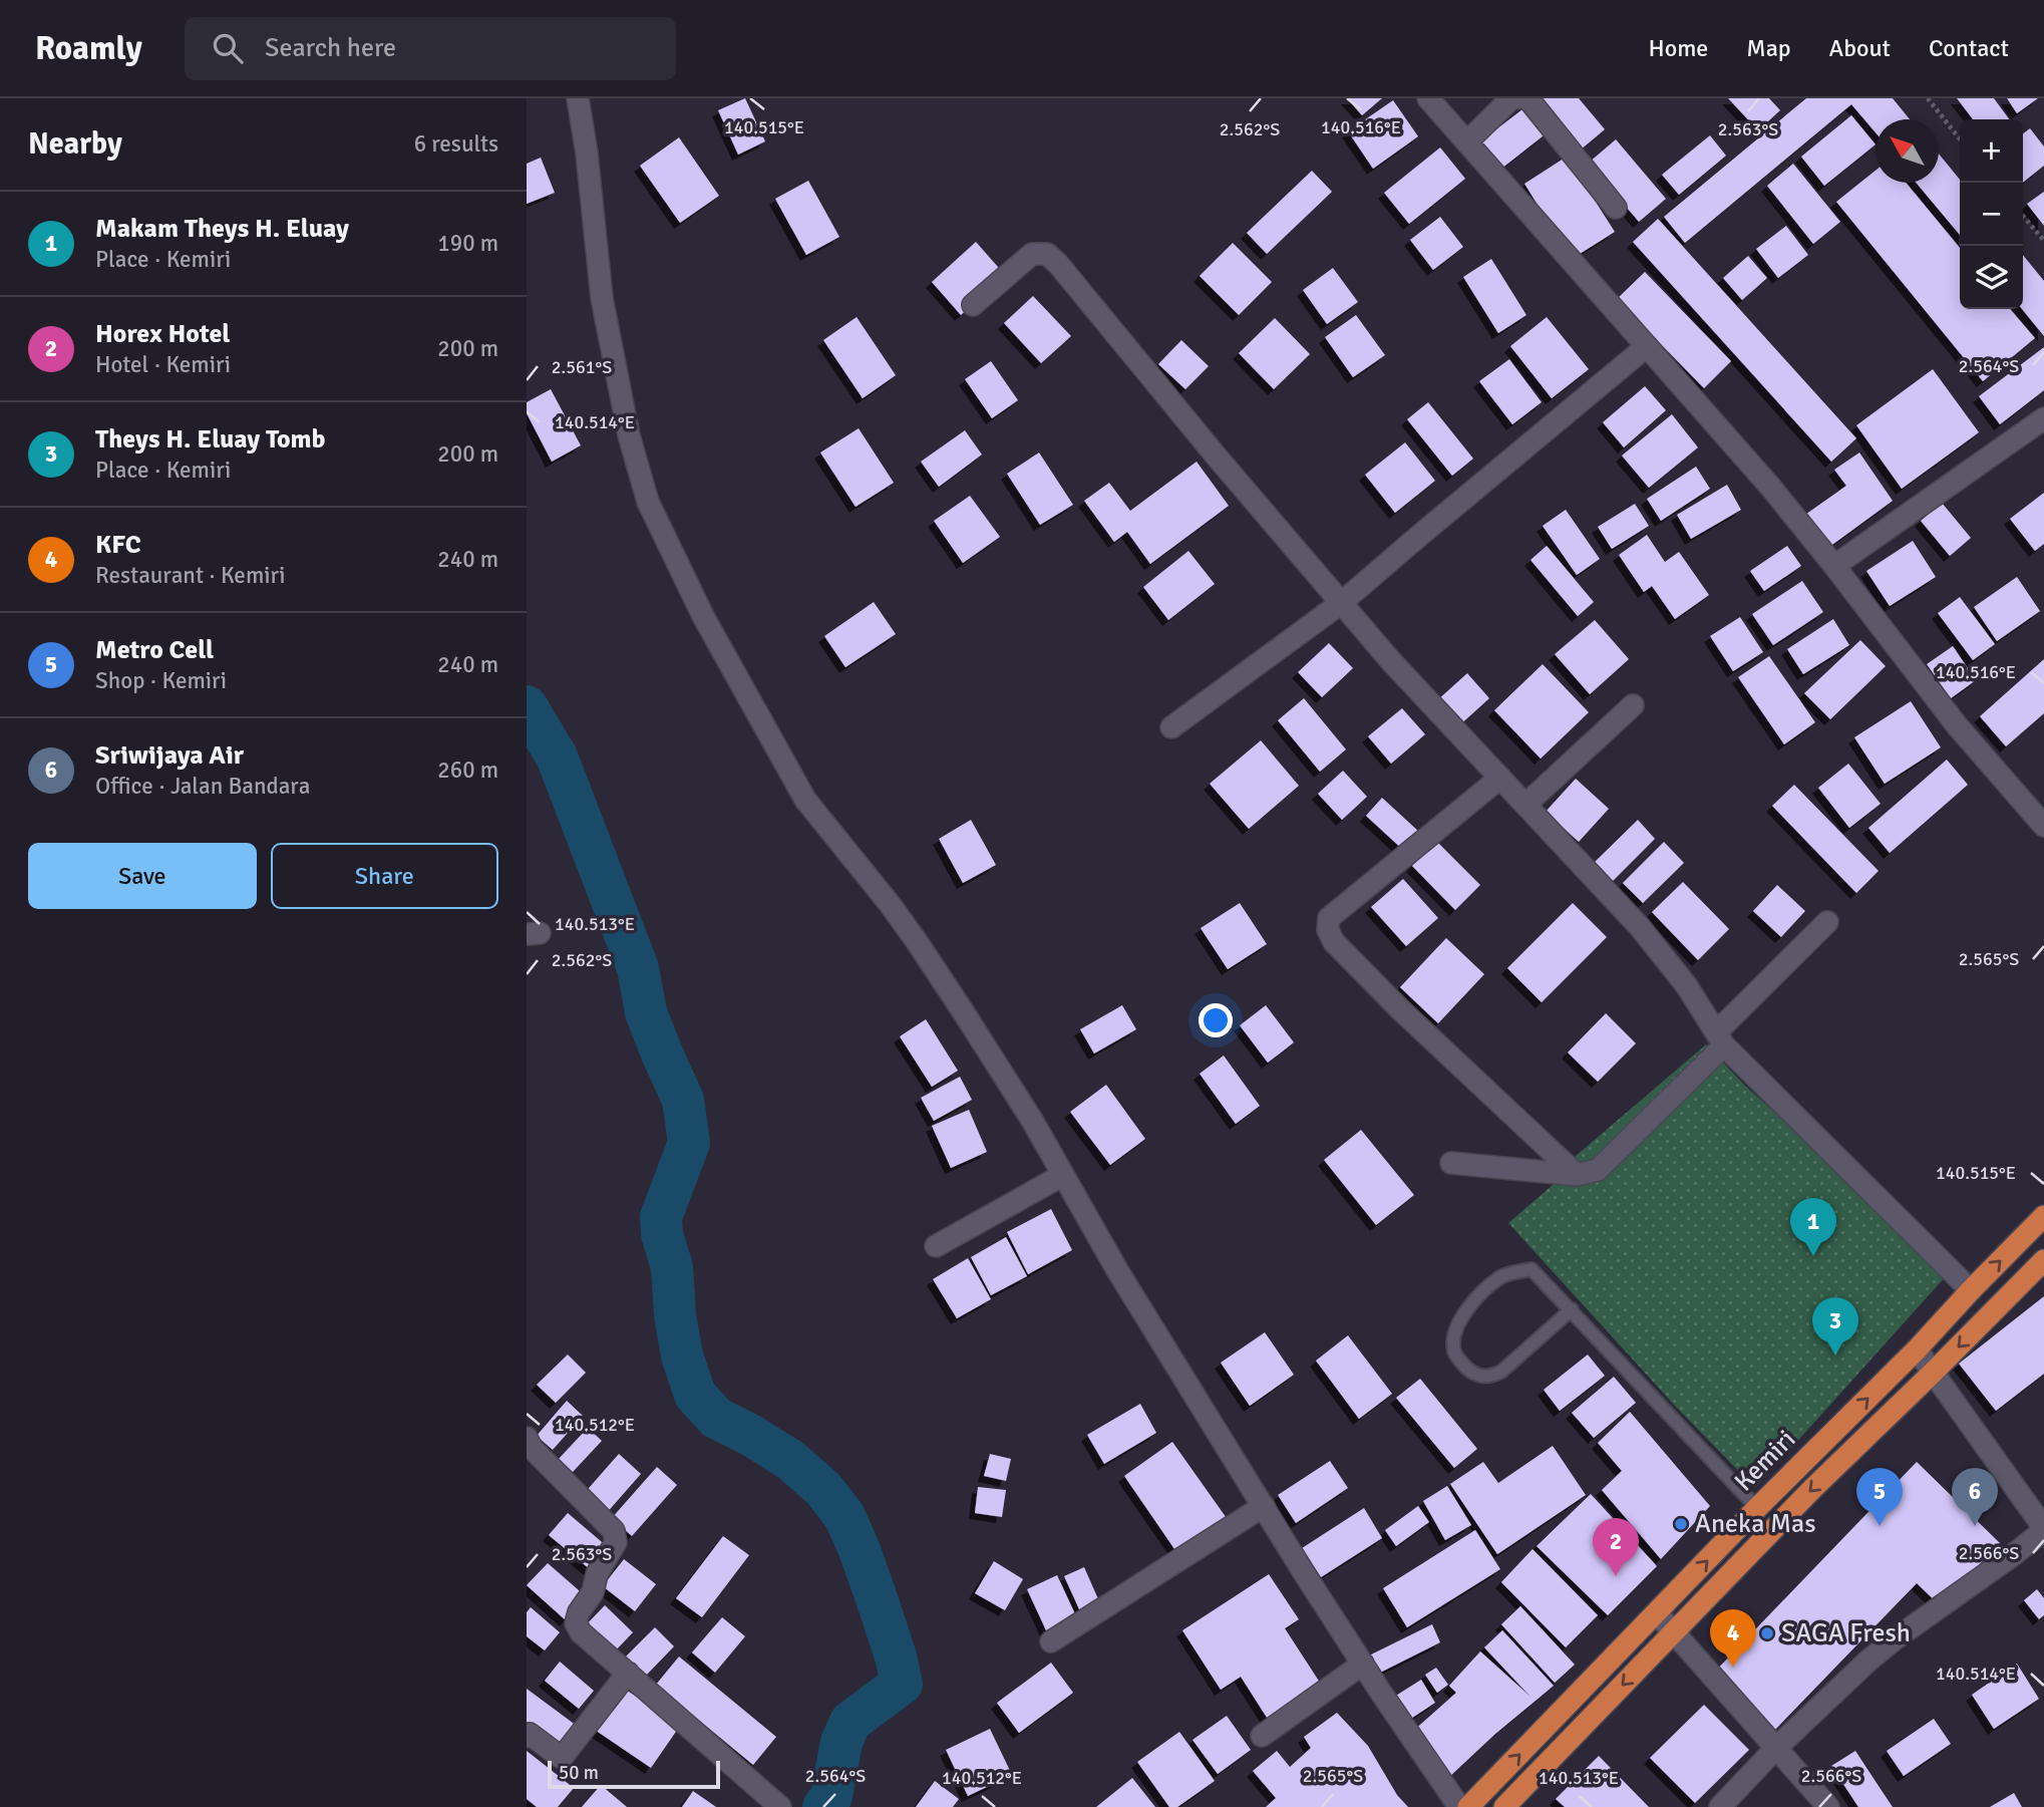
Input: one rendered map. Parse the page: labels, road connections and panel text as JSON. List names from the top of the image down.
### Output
{
  "streets": {
    "highway": ["Kemiri"]
  },
  "places": ["Aneka Mas", "SAGA Fresh"],
  "scale_bar": "50 m",
  "north": "top left",
  "page": {
    "header": "Roamly",
    "search": "Search here",
    "nav": [
      "Home",
      "Map",
      "About",
      "Contact"
    ],
    "heading": ["Nearby", "6 results"],
    "map_buttons": ["+", "−"],
    "list": [
      {
        "mark": "1",
        "name": "Makam Theys H. Eluay",
        "note": "Place · Kemiri",
        "value": "190 m"
      },
      {
        "mark": "2",
        "name": "Horex Hotel",
        "note": "Hotel · Kemiri",
        "value": "200 m"
      },
      {
        "mark": "3",
        "name": "Theys H. Eluay Tomb",
        "note": "Place · Kemiri",
        "value": "200 m"
      },
      {
        "mark": "4",
        "name": "KFC",
        "note": "Restaurant · Kemiri",
        "value": "240 m"
      },
      {
        "mark": "5",
        "name": "Metro Cell",
        "note": "Shop · Kemiri",
        "value": "240 m"
      },
      {
        "mark": "6",
        "name": "Sriwijaya Air",
        "note": "Office · Jalan Bandara",
        "value": "260 m"
      }
    ],
    "buttons": ["Save", "Share"],
    "pins": [
      "1",
      "3",
      "5",
      "6",
      "2",
      "4"
    ],
    "scale": "50 m"
  },
  "coordinates": [
    "140.515°E",
    "140.516°E",
    "2.562°S",
    "2.563°S",
    "2.564°S",
    "2.561°S",
    "140.514°E",
    "140.513°E",
    "2.565°S",
    "140.512°E",
    "2.566°S"
  ]
}
